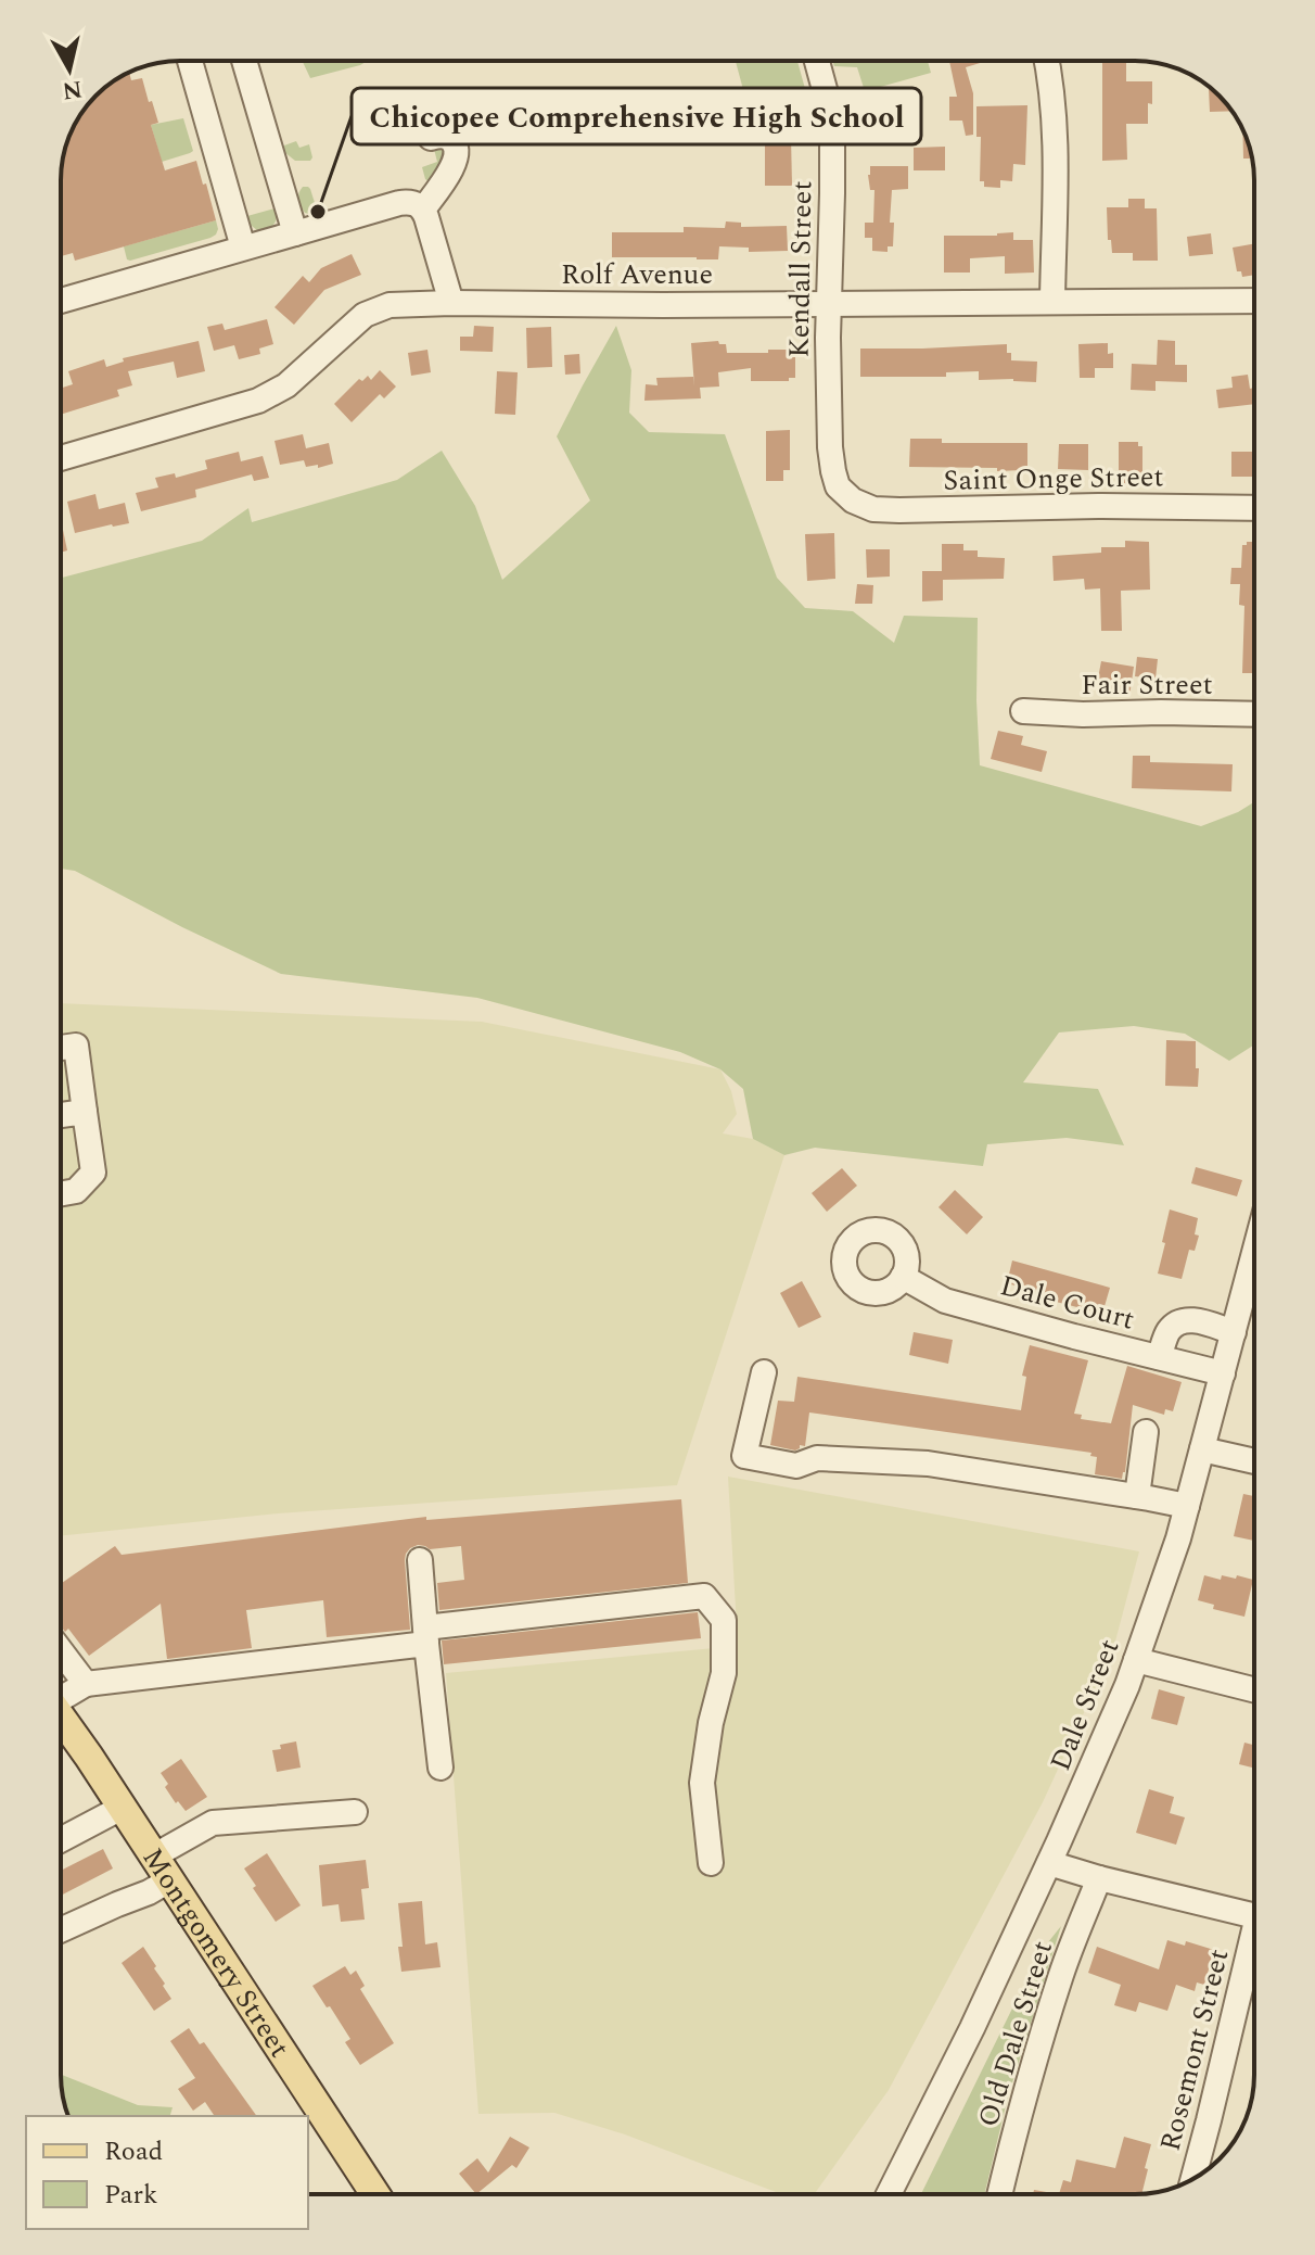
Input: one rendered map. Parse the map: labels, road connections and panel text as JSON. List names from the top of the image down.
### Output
{
  "streets": {
    "main road": ["Montgomery Street"],
    "street": [
      "Kendall Street",
      "Rolf Avenue",
      "Saint Onge Street",
      "Fair Street",
      "Dale Court",
      "Dale Street",
      "Old Dale Street",
      "Rosemont Street"
    ]
  },
  "crossings": [
    ["Kendall Street", "Rolf Avenue"],
    ["Kendall Street", "Saint Onge Street"],
    ["Dale Court", "Dale Street"]
  ],
  "places": ["Chicopee Comprehensive High School"],
  "legend": ["Road", "Park"],
  "north": "bottom"
}
